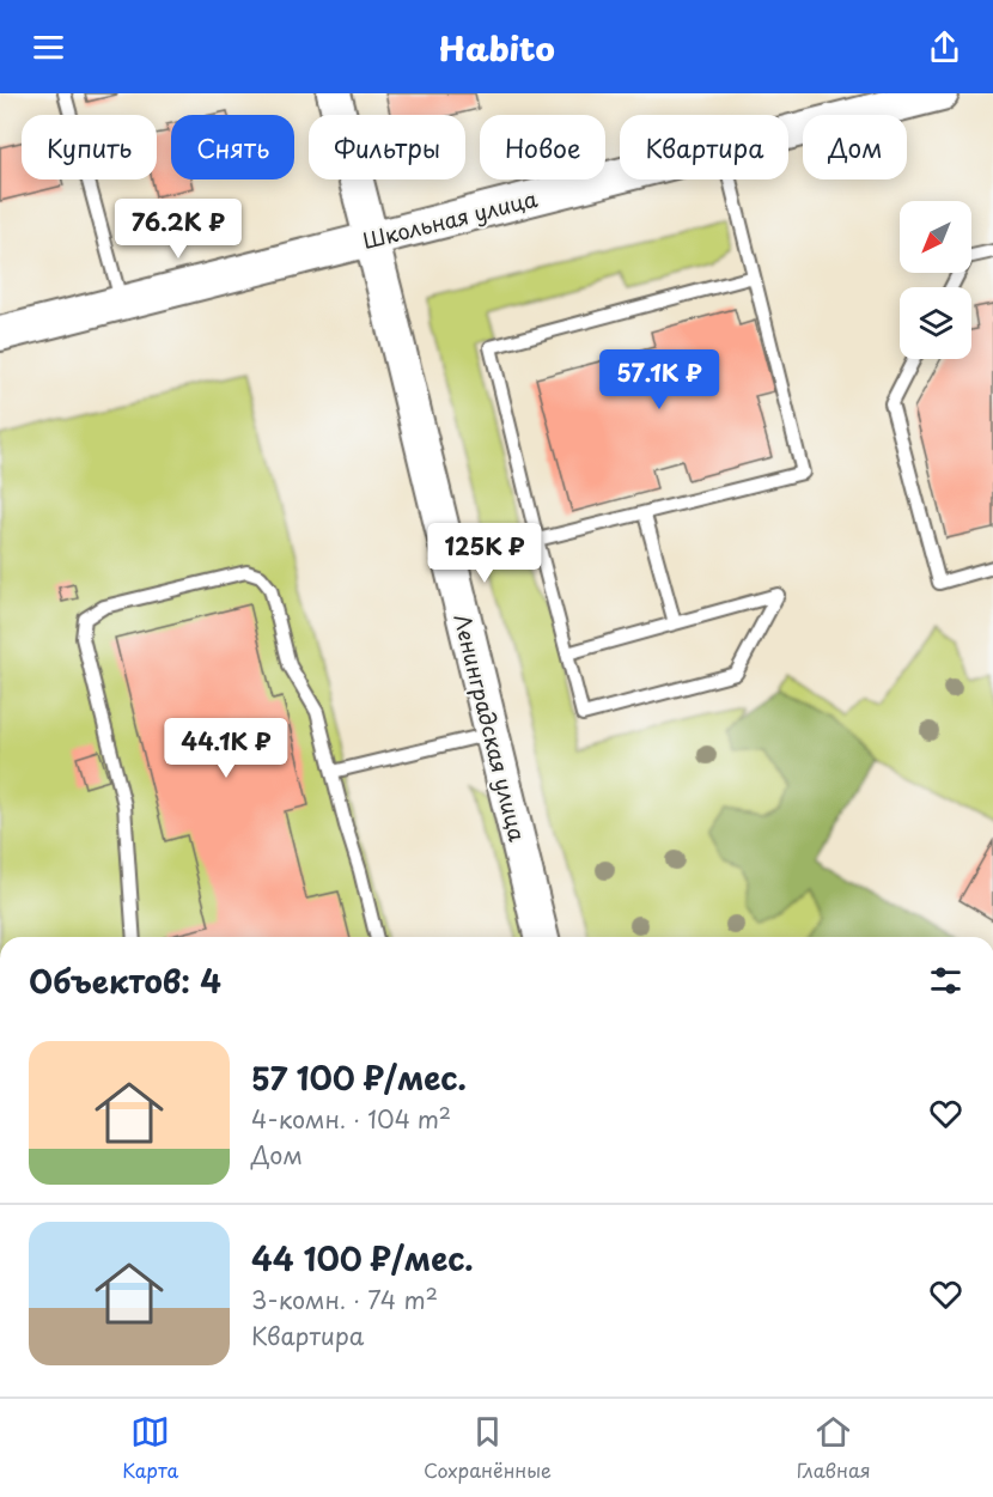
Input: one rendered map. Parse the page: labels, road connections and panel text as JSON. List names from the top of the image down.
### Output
{
  "streets": {
    "street": ["Школьная улица", "Ленинградская улица"]
  },
  "crossings": [
    ["Школьная улица", "Ленинградская улица"]
  ],
  "north": "bottom left",
  "page": {
    "header": "Habito",
    "chip": [
      "Купить",
      "Снять",
      "Фильтры",
      "Новое",
      "Квартира",
      "Дом"
    ],
    "price": [
      "76.2K ₽",
      "57.1K ₽",
      "125K ₽",
      "44.1K ₽"
    ],
    "heading": "Объектов: 4",
    "list": [
      {
        "name": "57 100 ₽/мес.",
        "note": "4-комн. · 104 m² · Дом"
      },
      {
        "name": "44 100 ₽/мес.",
        "note": "3-комн. · 74 m² · Квартира"
      }
    ],
    "tabs": ["Карта", "Сохранённые", "Главная"]
  }
}
